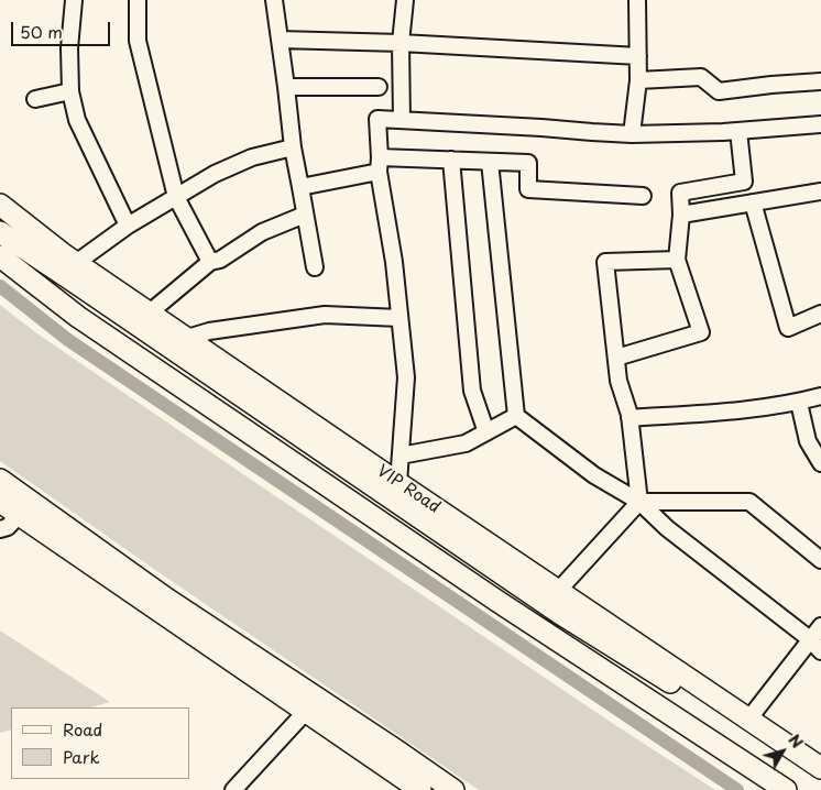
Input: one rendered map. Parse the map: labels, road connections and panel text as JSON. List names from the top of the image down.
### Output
{
  "streets": {
    "street": ["VIP Road"]
  },
  "legend": ["Road", "Park"],
  "scale_bar": "50 m",
  "north": "top right"
}
